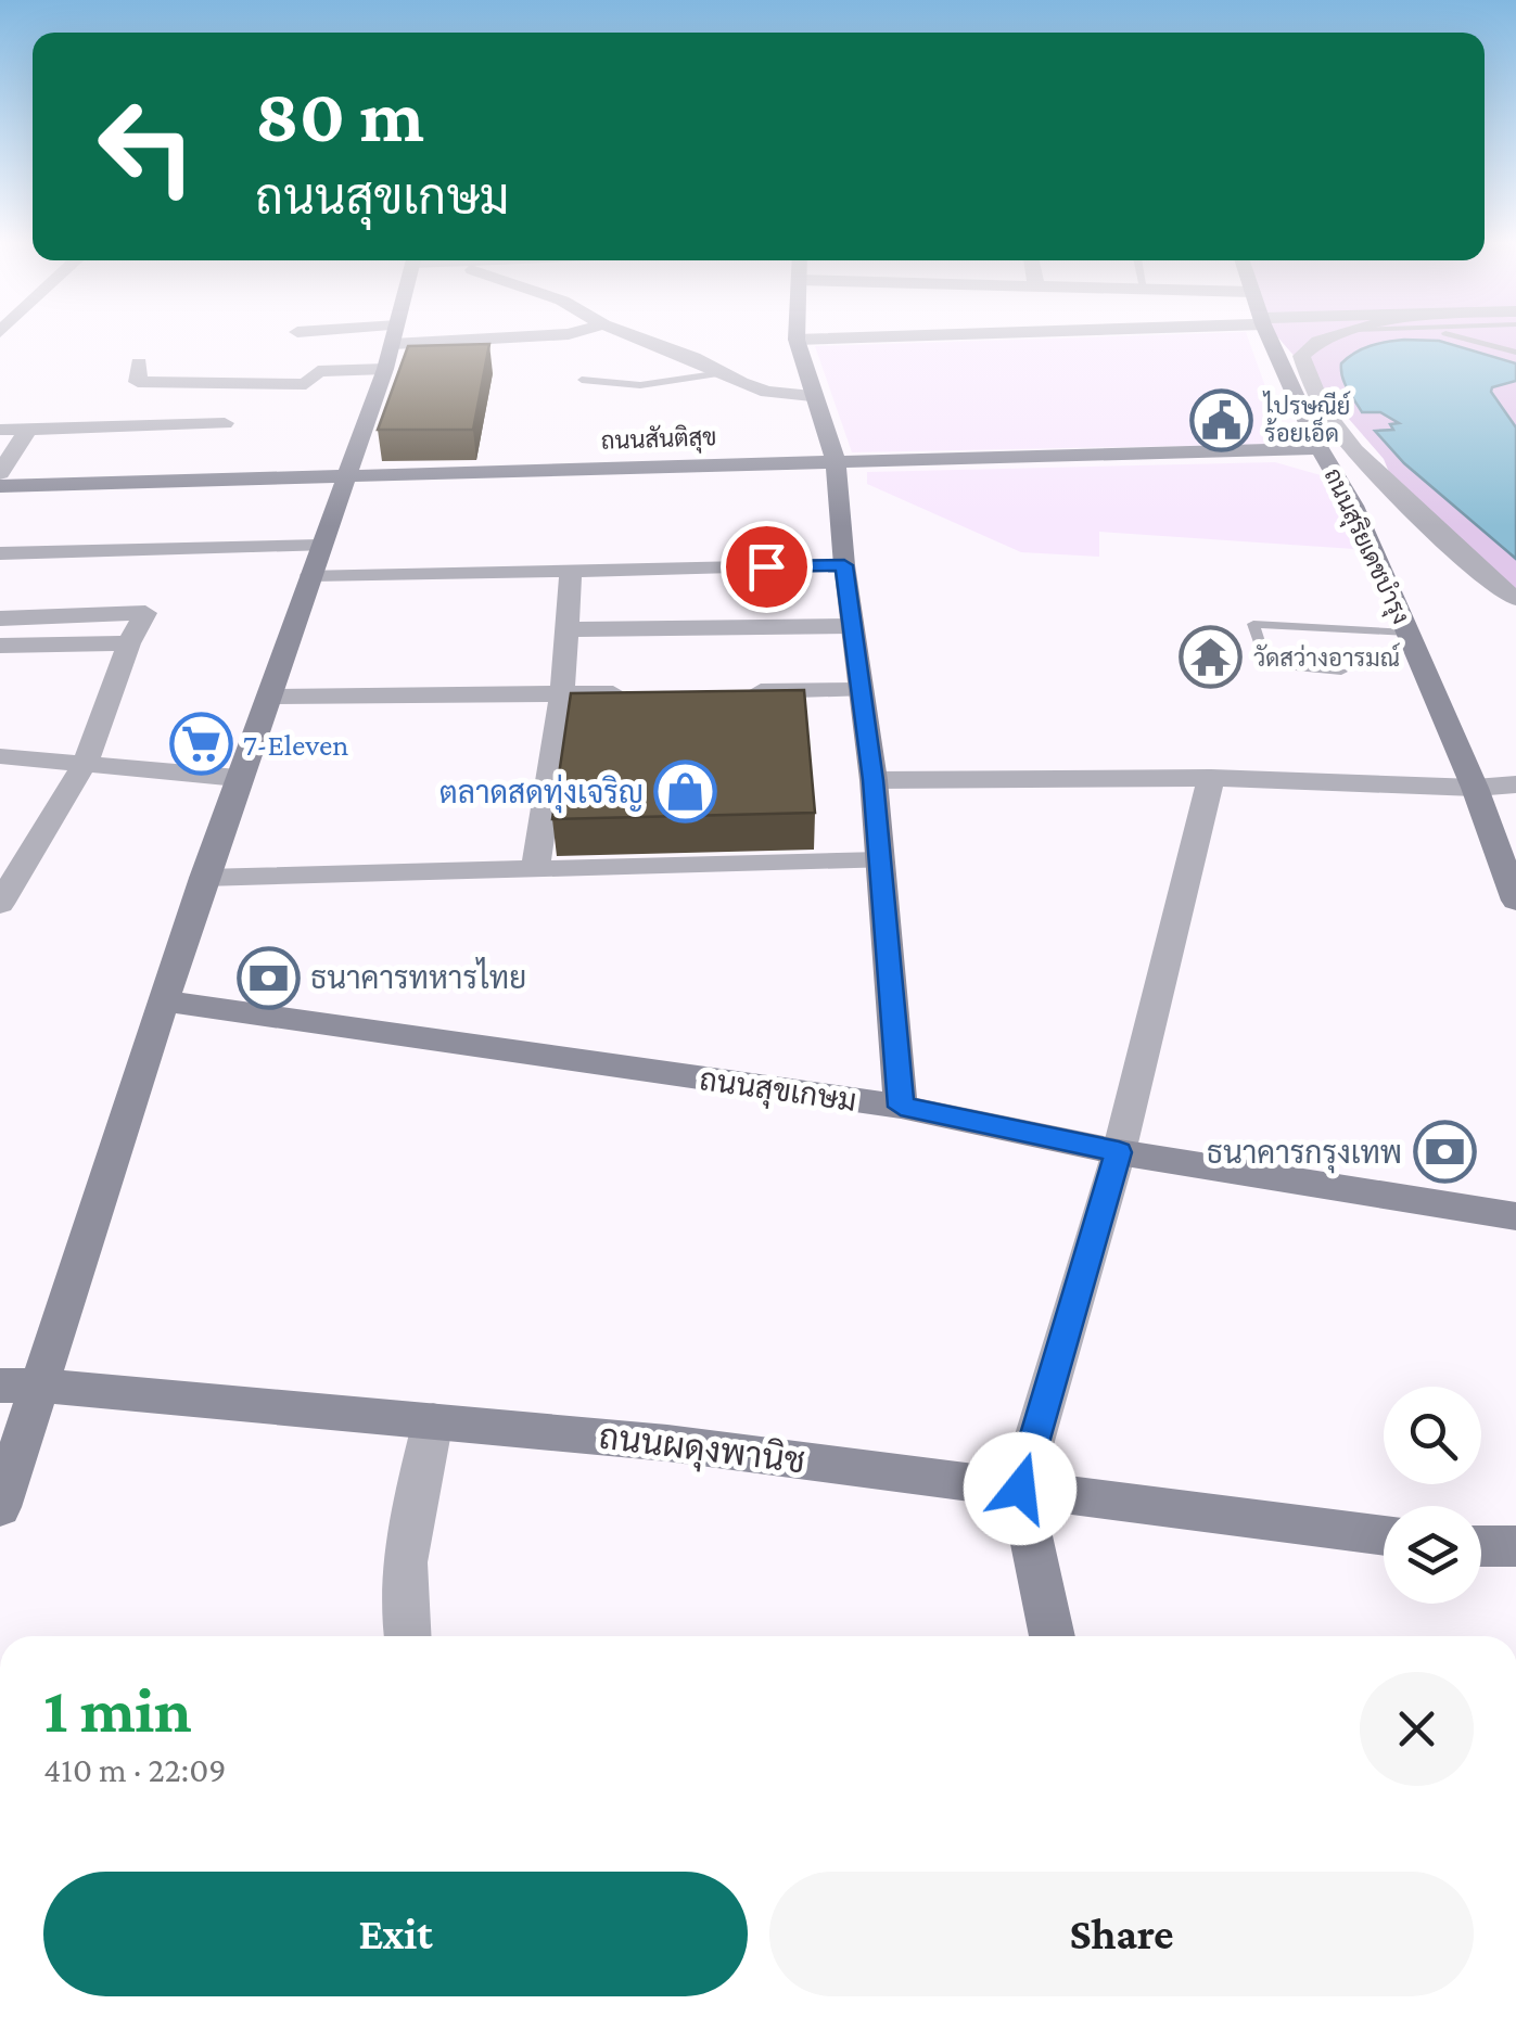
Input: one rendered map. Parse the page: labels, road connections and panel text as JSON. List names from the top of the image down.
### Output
{
  "streets": {
    "street": [
      "ถนนสันติสุข",
      "ถนนสุริยเดชบำรุง",
      "ถนนสุขเกษม",
      "ถนนผดุงพานิช"
    ]
  },
  "crossings": [
    ["ถนนสันติสุข", "ถนนสุริยเดชบำรุง"]
  ],
  "places": {
    "public building": ["ไปรษณีย์ ร้อยเอ็ด"],
    "temple": ["วัดสว่างอารมณ์"],
    "supermarket": ["7-Eleven"],
    "shop": ["ตลาดสดทุ่งเจริญ"],
    "bank": ["ธนาคารทหารไทย", "ธนาคารกรุงเทพ"]
  },
  "page": {
    "turn": ["80 m", "ถนนสุขเกษม"],
    "heading": ["1 min", "410 m · 22:09"],
    "buttons": ["Exit", "Share"]
  }
}
